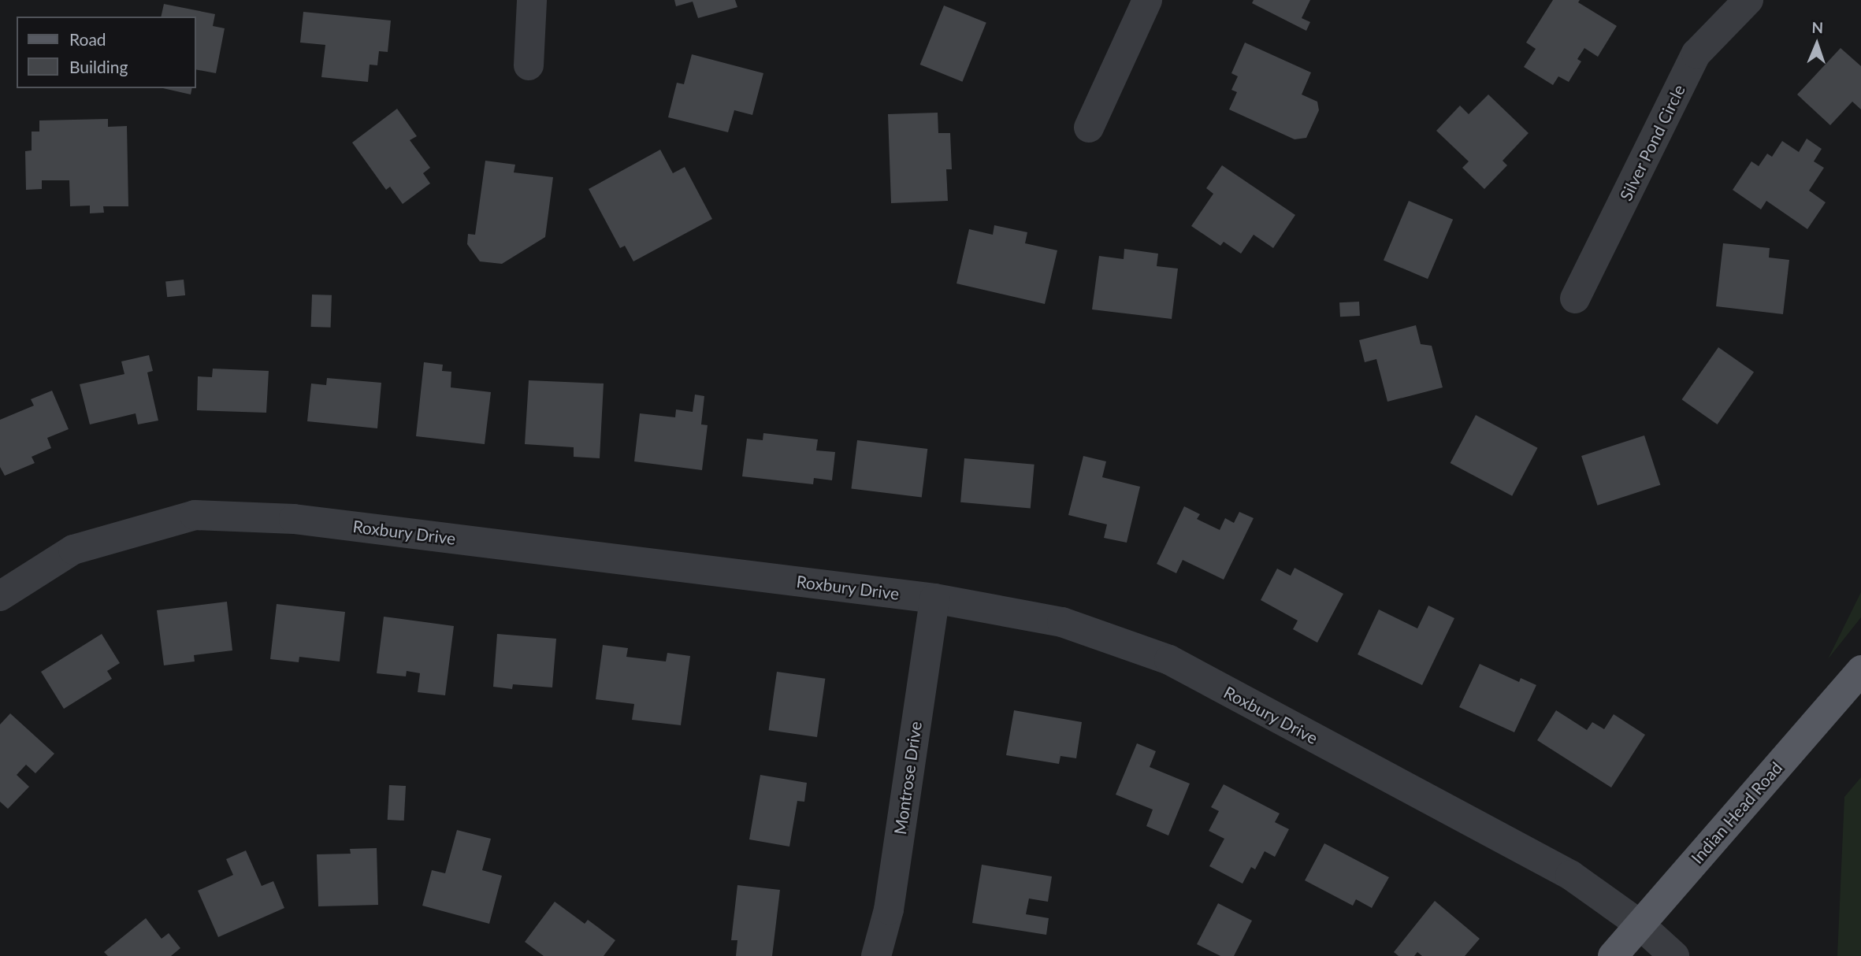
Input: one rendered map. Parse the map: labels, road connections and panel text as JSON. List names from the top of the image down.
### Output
{
  "streets": {
    "main road": ["Indian Head Road"],
    "street": ["Silver Pond Circle", "Roxbury Drive", "Montrose Drive"]
  },
  "crossings": [
    ["Roxbury Drive", "Montrose Drive"],
    ["Roxbury Drive", "Indian Head Road"]
  ],
  "legend": ["Road", "Building"],
  "north": "top"
}
